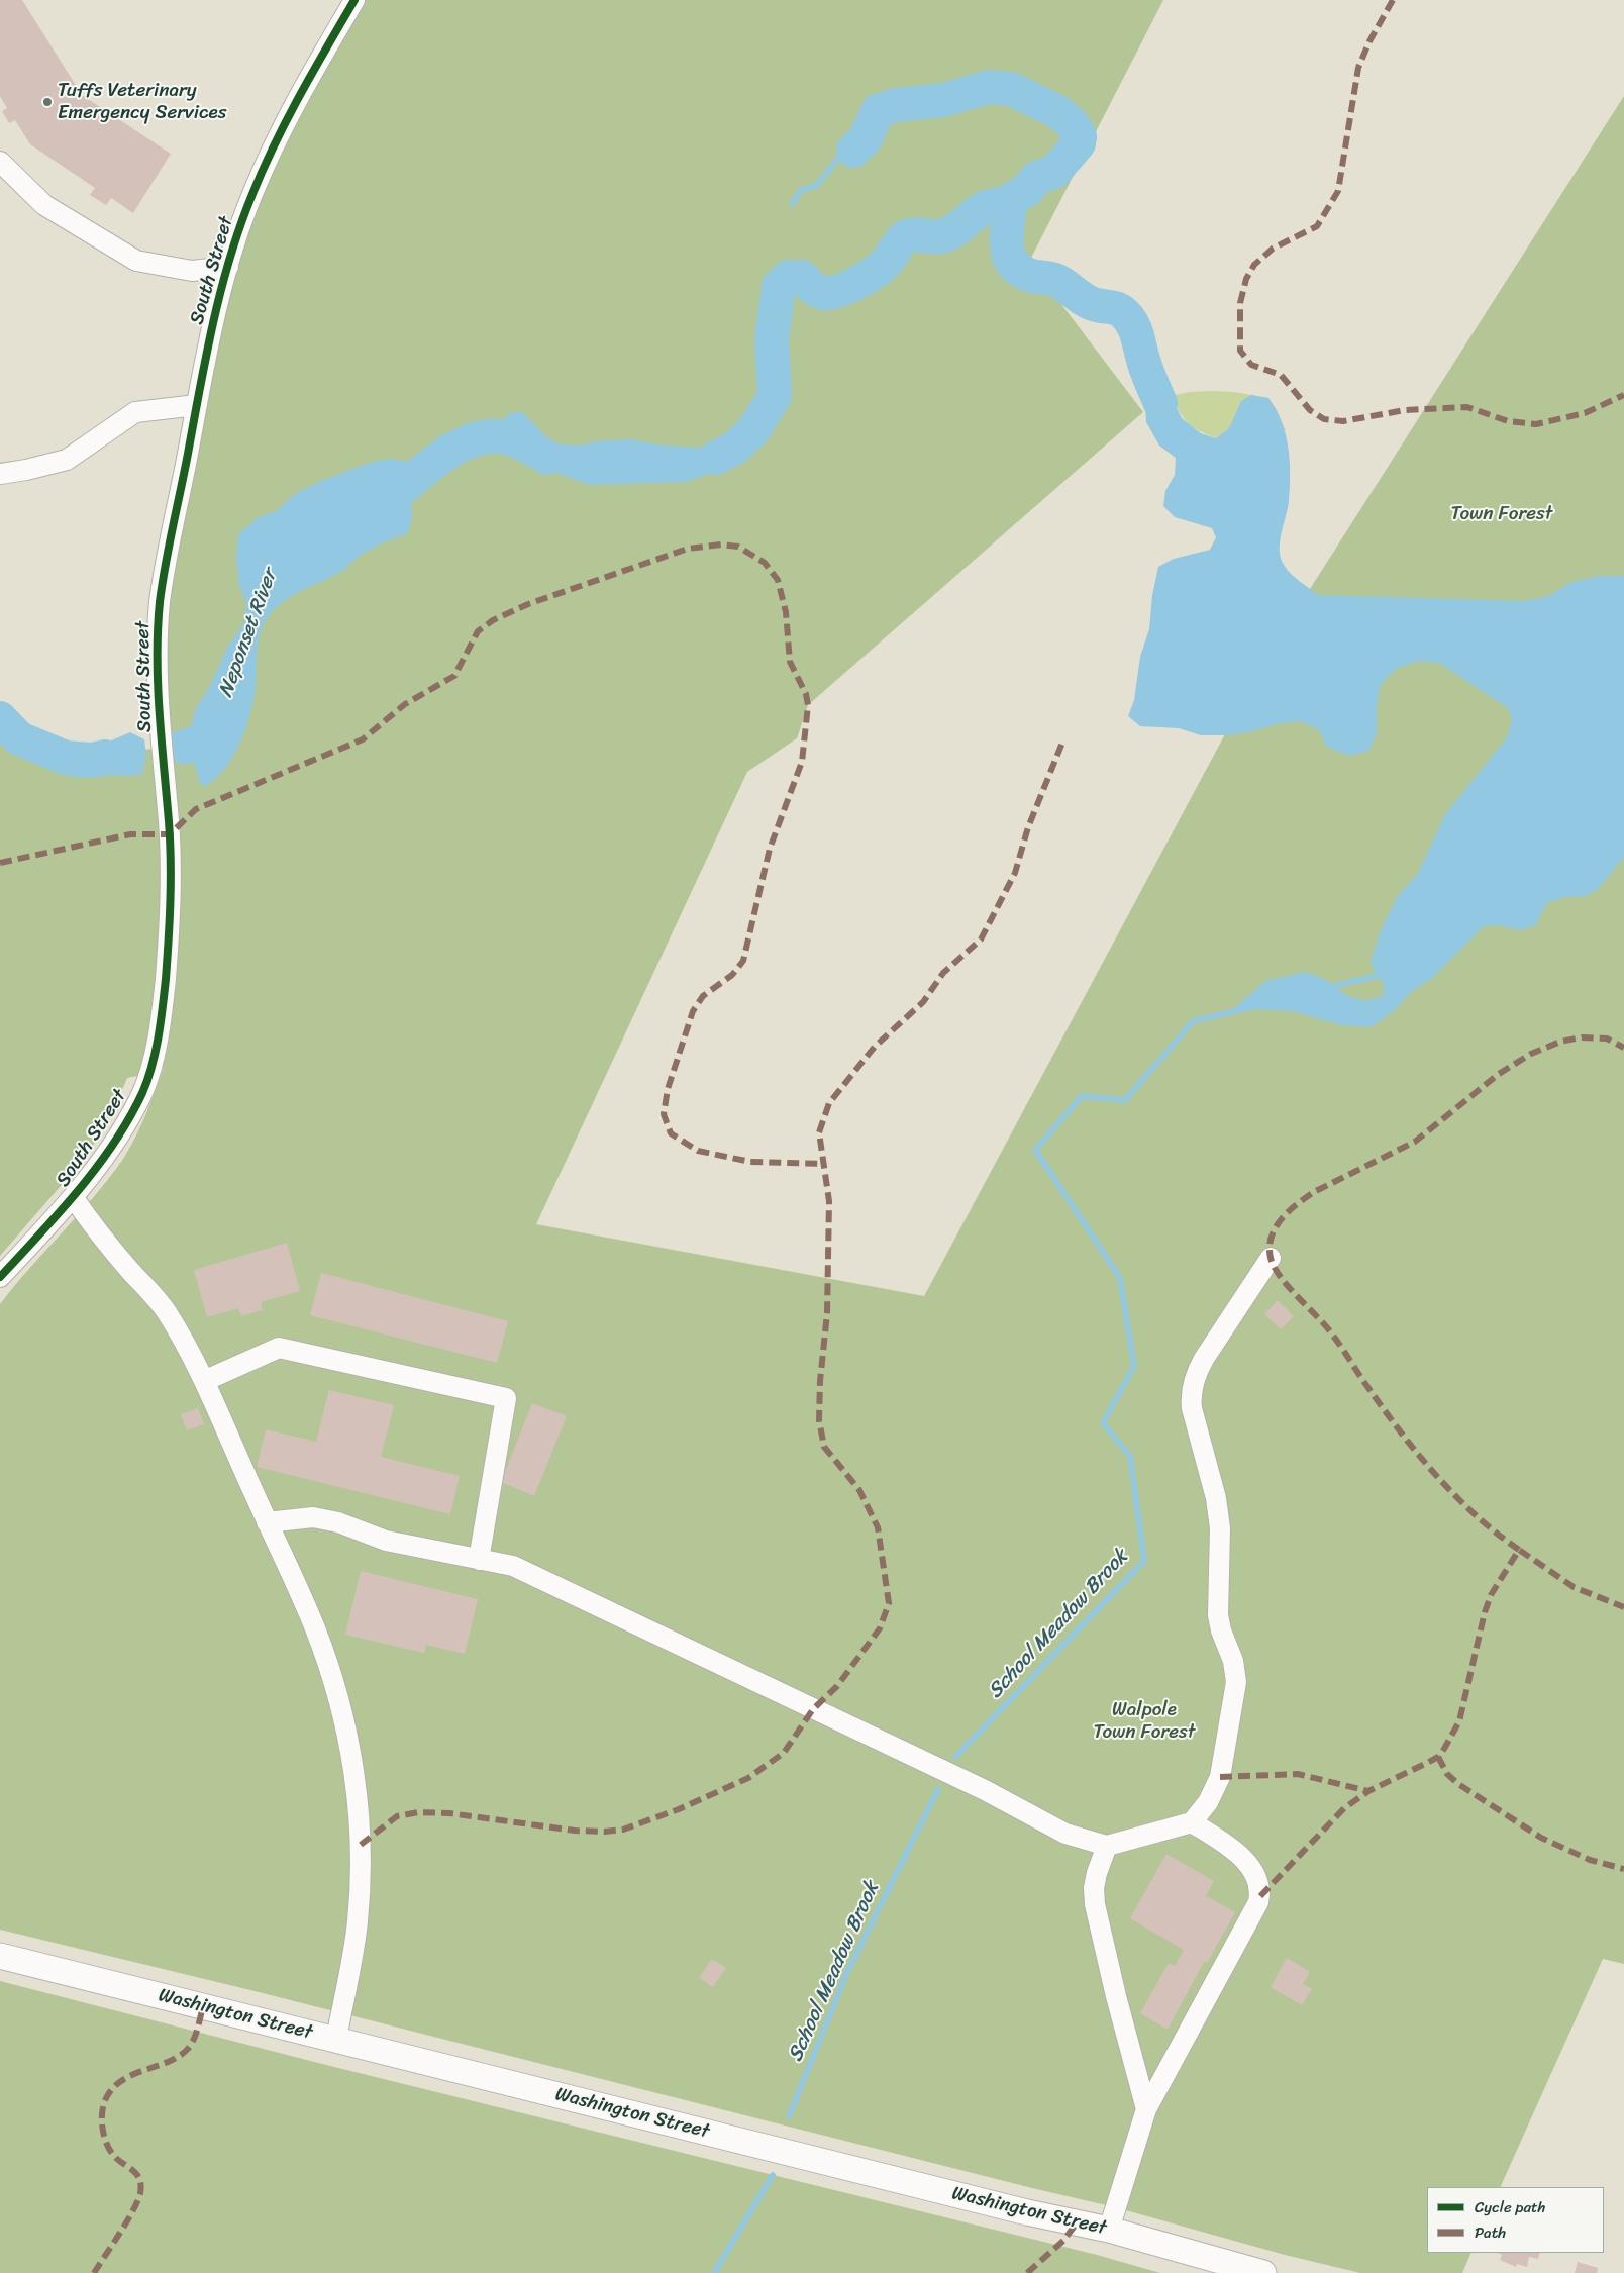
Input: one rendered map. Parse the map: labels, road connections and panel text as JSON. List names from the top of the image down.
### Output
{
  "streets": {
    "main road": ["Washington Street"],
    "street": ["South Street"]
  },
  "water": ["Neponset River", "School Meadow Brook"],
  "parks": ["Town Forest", "Walpole Town Forest"],
  "places": ["Tuffs Veterinary Emergency Services"],
  "legend": ["Cycle path", "Path"]
}
